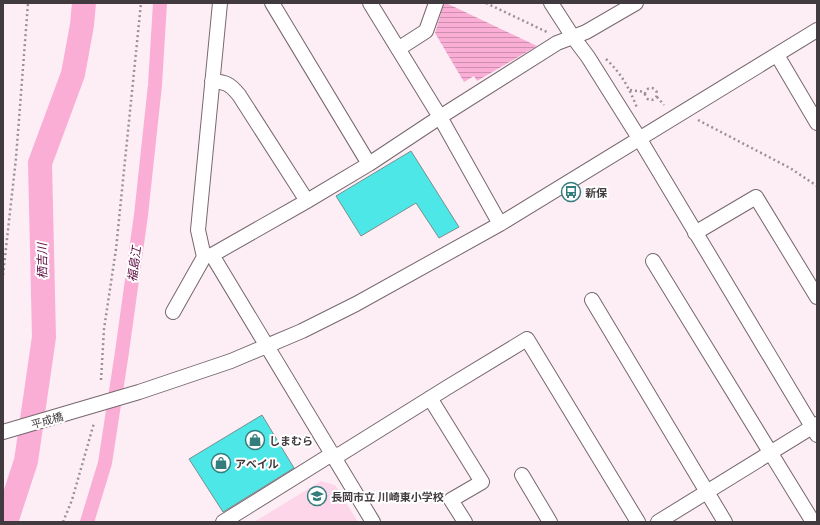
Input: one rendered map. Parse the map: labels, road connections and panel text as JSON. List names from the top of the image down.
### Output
{
  "streets": {
    "street": ["平成橋"]
  },
  "water": ["栖吉川", "福島江"],
  "places": {
    "bus stop": ["新保"],
    "shop": ["しまむら", "アベイル"],
    "school or university": ["長岡市立 川崎東小学校"]
  }
}
